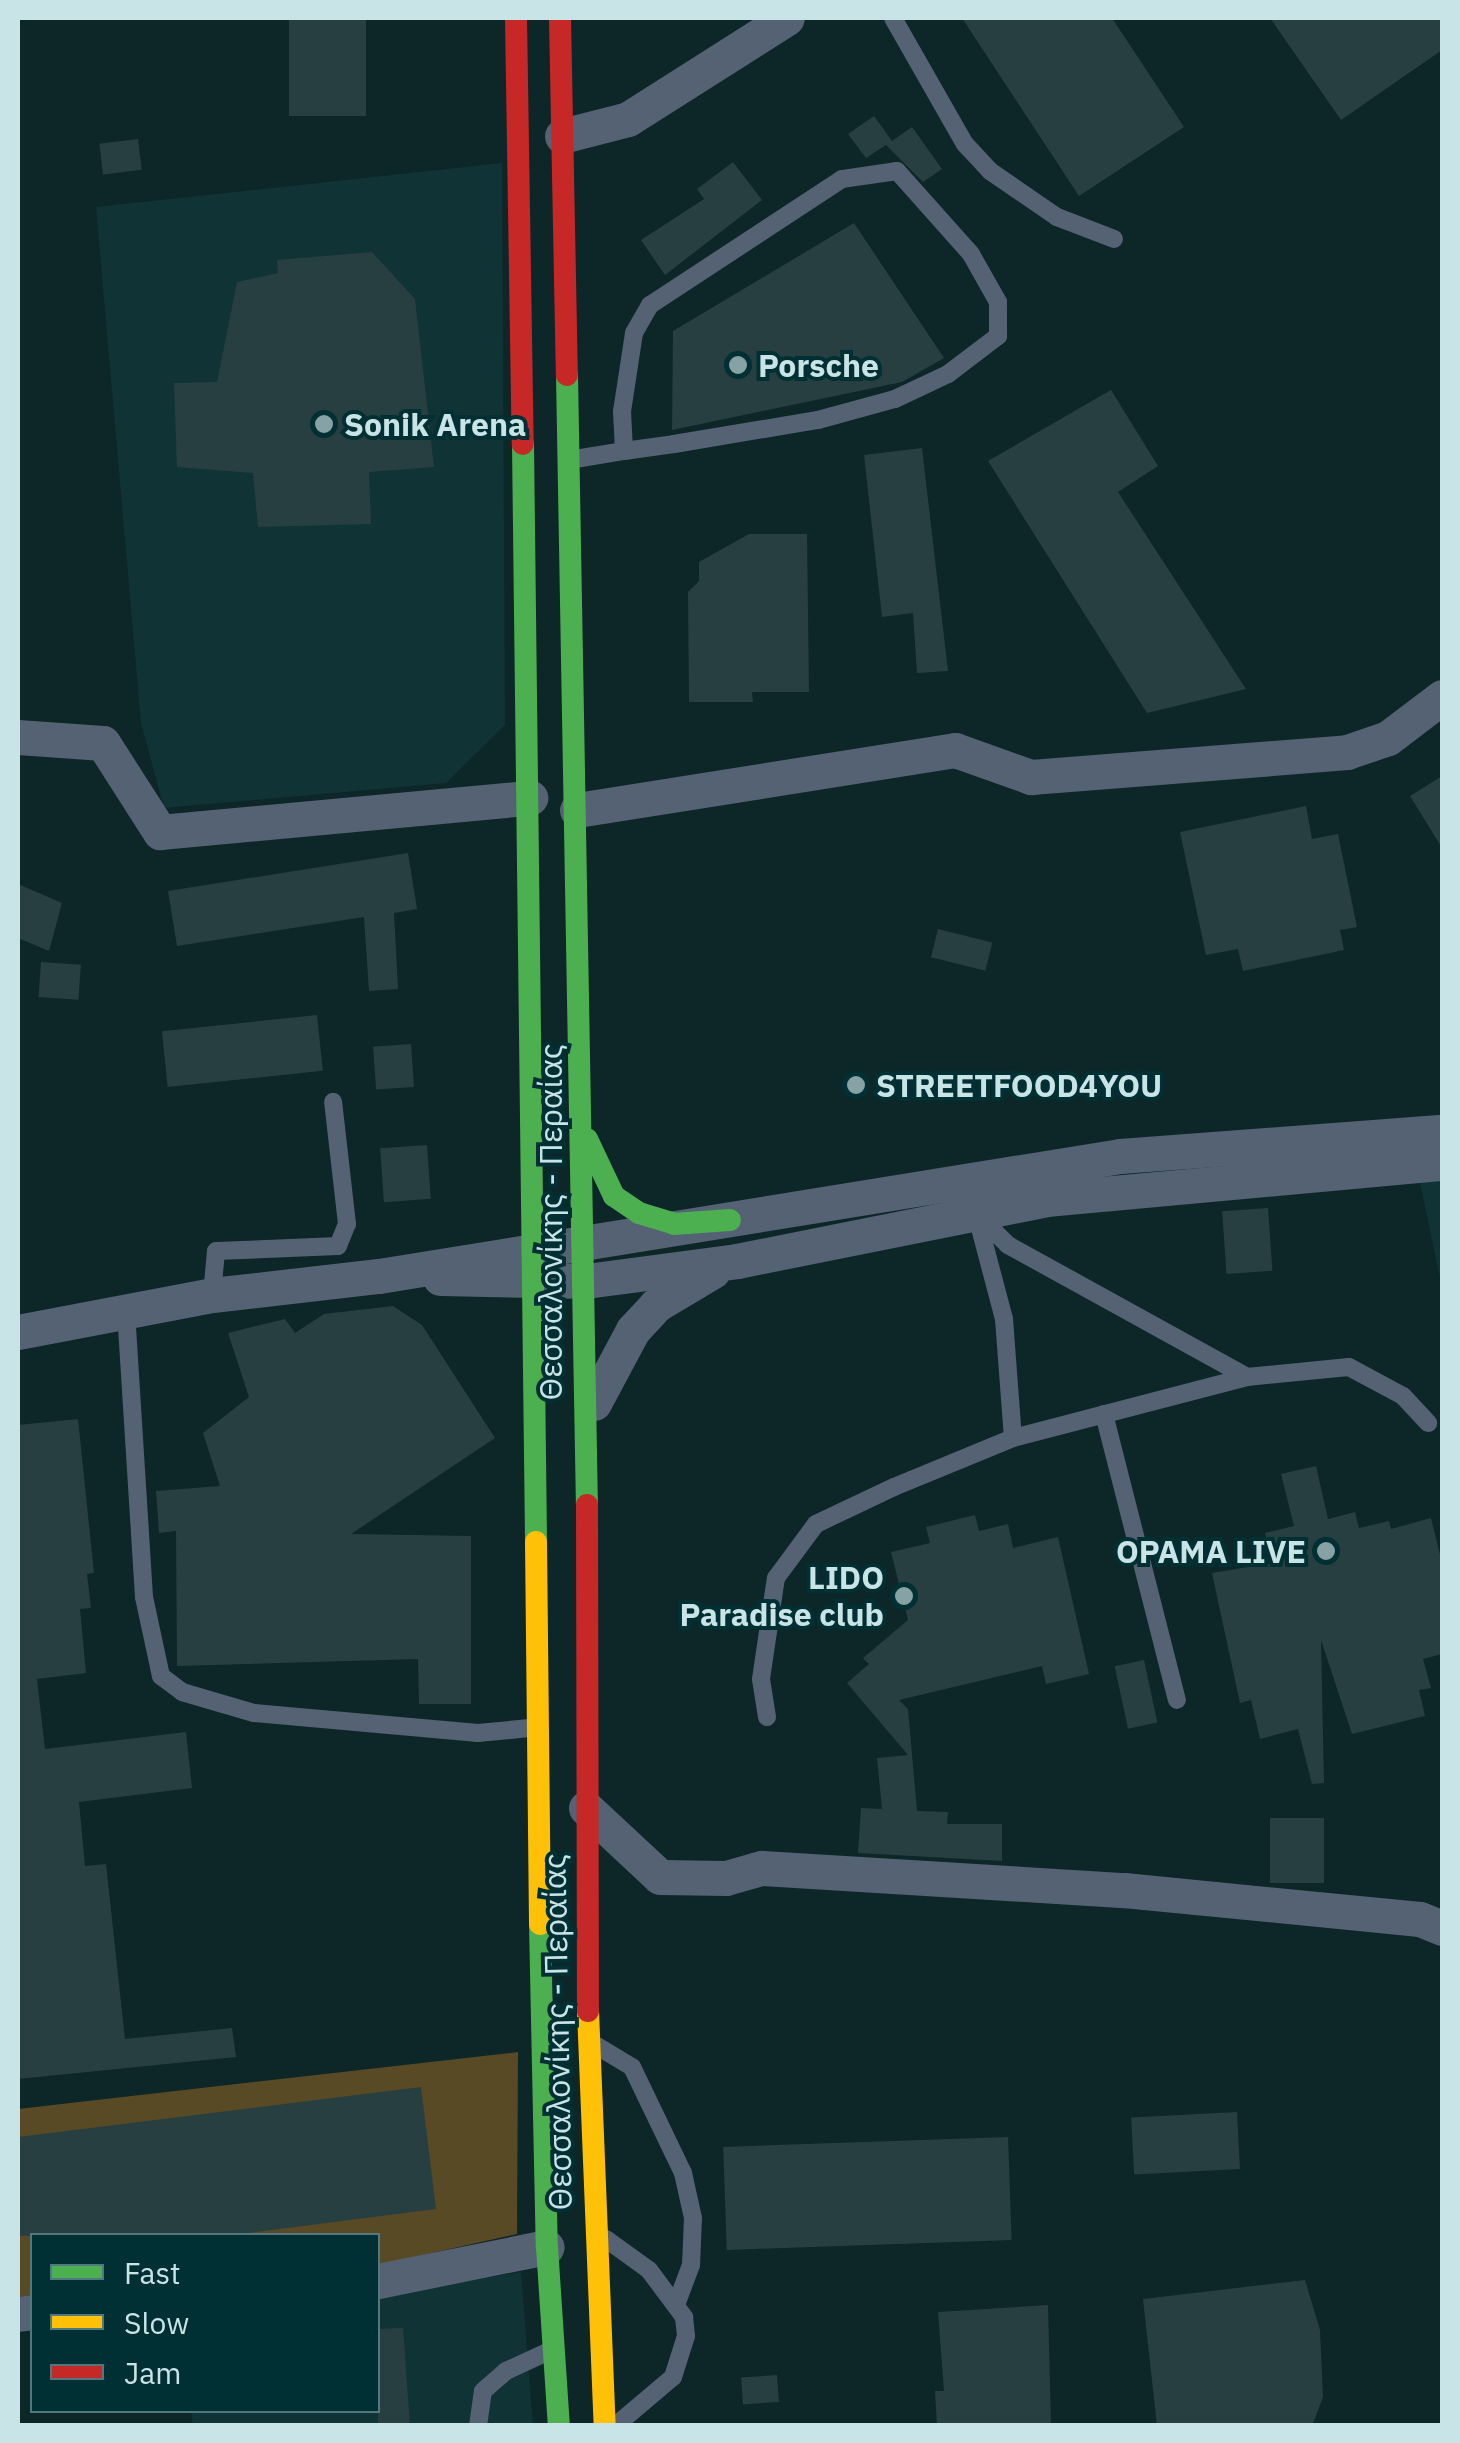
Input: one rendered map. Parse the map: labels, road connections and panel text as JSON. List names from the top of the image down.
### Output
{
  "streets": {
    "main road": ["Θεσσαλονίκης - Περαίας"]
  },
  "places": [
    "Porsche",
    "Sonik Arena",
    "STREETFOOD4YOU",
    "ΟΡΑΜΑ LIVE",
    "LIDO Paradise club"
  ],
  "legend": ["Fast", "Slow", "Jam"]
}
